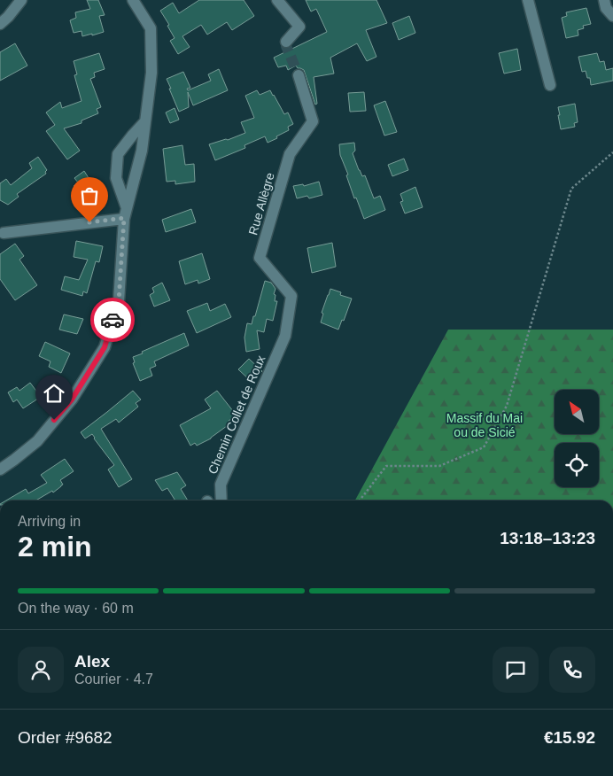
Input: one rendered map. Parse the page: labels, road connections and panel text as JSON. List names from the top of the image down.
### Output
{
  "streets": {
    "street": ["Rue Allègre", "Chemin Collet de Roux"]
  },
  "crossings": [
    ["Rue Allègre", "Chemin Collet de Roux"]
  ],
  "parks": ["Massif du Mai ou de Sicié"],
  "north": "top left",
  "page": {
    "heading": ["2 min", "Arriving in", "13:18–13:23"],
    "panel": [
      "Alex",
      "Courier · 4.7",
      "Order #9682",
      "€15.92"
    ],
    "bar": "On the way · 60 m"
  }
}
